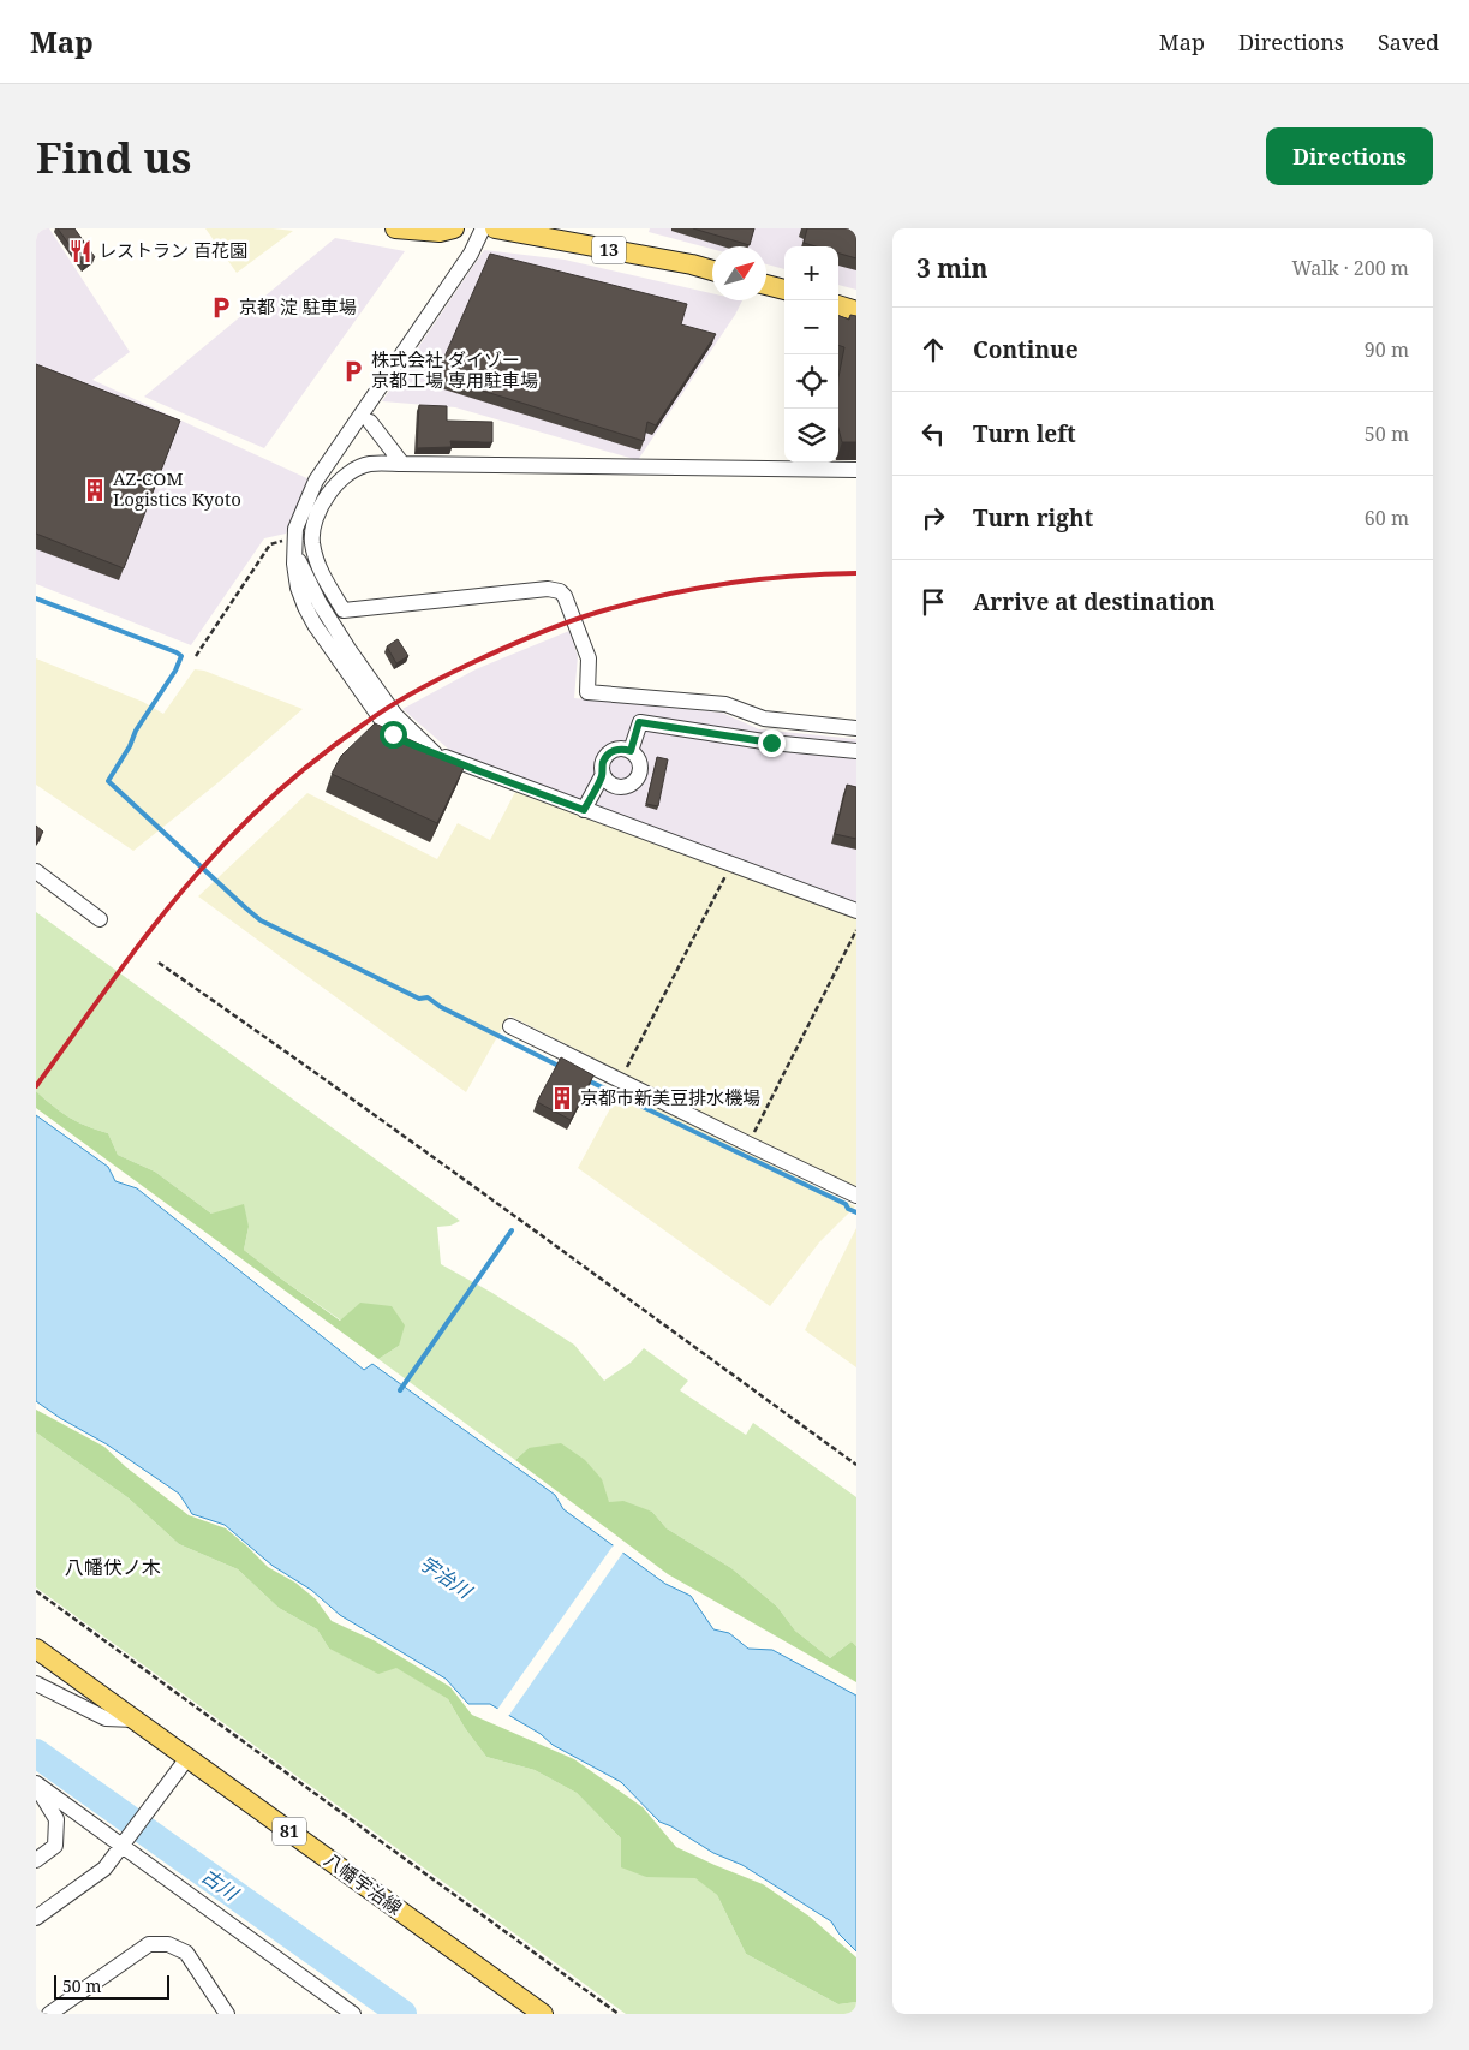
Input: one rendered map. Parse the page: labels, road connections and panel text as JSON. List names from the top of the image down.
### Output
{
  "streets": {
    "main road": ["13", "81", "八幡宇治線"]
  },
  "districts": ["八幡伏ノ木"],
  "water": ["宇治川", "古川"],
  "places": {
    "restaurant": ["レストラン 百花園"],
    "parking": ["京都 淀 駐車場", "株式会社 ダイゾー 京都工場 専用駐車場"],
    "building": ["AZ-COM Logistics Kyoto", "京都市新美豆排水機場"]
  },
  "scale_bar": "50 m",
  "north": "top right",
  "page": {
    "header": "Map",
    "nav": ["Map", "Directions", "Saved"],
    "buttons": "Directions",
    "title": "Find us",
    "heading": ["3 min", "Walk · 200 m"],
    "map_buttons": ["+", "−"],
    "list": [
      ["Continue", "90 m"],
      ["Turn left", "50 m"],
      ["Turn right", "60 m"],
      "Arrive at destination"
    ],
    "scale": "50 m"
  }
}
